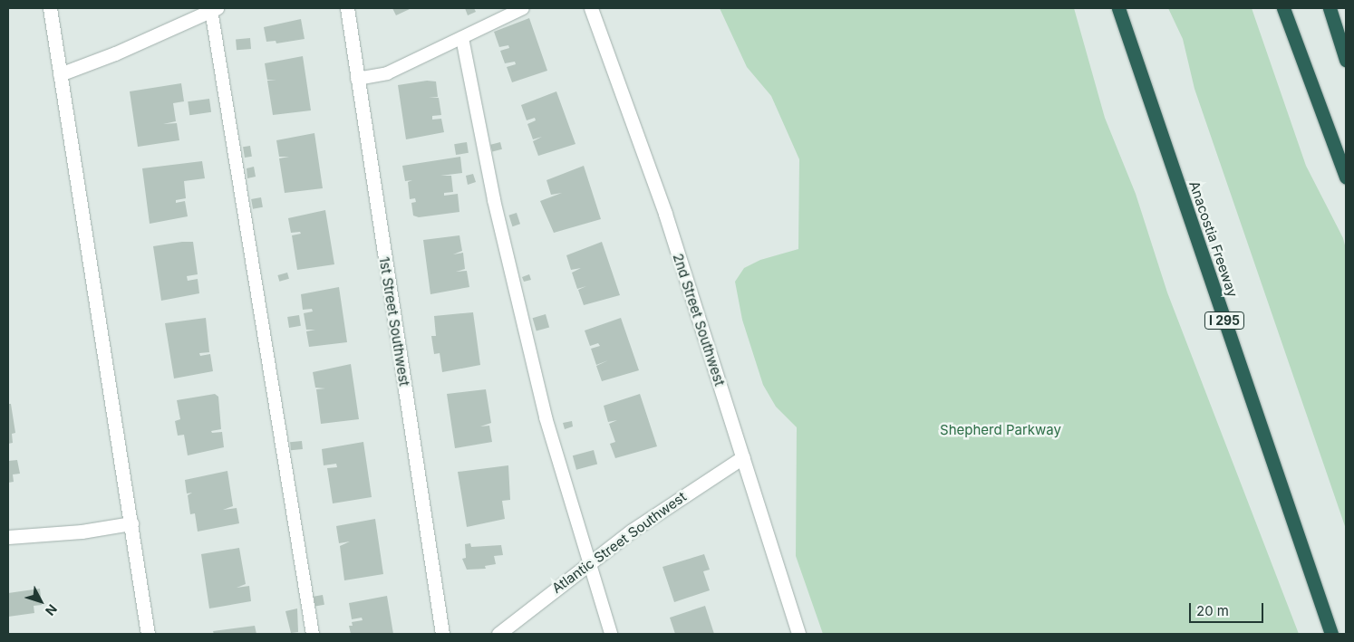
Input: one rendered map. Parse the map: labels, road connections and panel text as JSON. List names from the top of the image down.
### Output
{
  "streets": {
    "highway": ["Anacostia Freeway", "I 295"],
    "street": ["2nd Street Southwest", "1st Street Southwest", "Atlantic Street Southwest"]
  },
  "crossings": [
    ["2nd Street Southwest", "Atlantic Street Southwest"]
  ],
  "parks": ["Shepherd Parkway"],
  "scale_bar": "20 m",
  "north": "bottom right"
}
